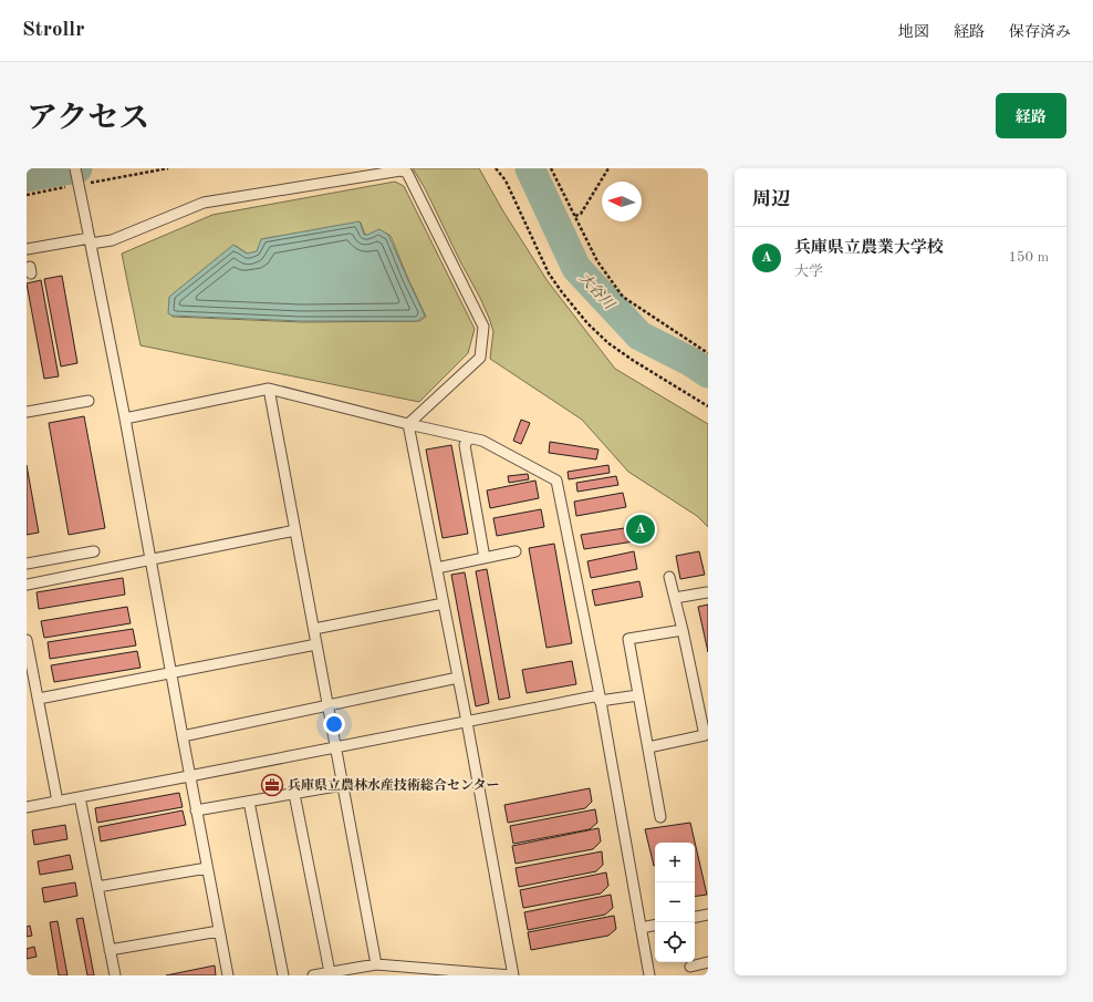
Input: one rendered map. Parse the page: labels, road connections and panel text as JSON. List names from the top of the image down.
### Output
{
  "water": ["大谷川"],
  "places": {
    "office": ["兵庫県立農林水産技術総合センター"]
  },
  "north": "left",
  "page": {
    "header": "Strollr",
    "nav": ["地図", "経路", "保存済み"],
    "title": "アクセス",
    "buttons": "経路",
    "heading": "周辺",
    "list": [
      {
        "mark": "A",
        "name": "兵庫県立農業大学校",
        "note": "大学",
        "value": "150 m"
      }
    ],
    "pins": "A",
    "map_buttons": ["+", "−"]
  }
}
